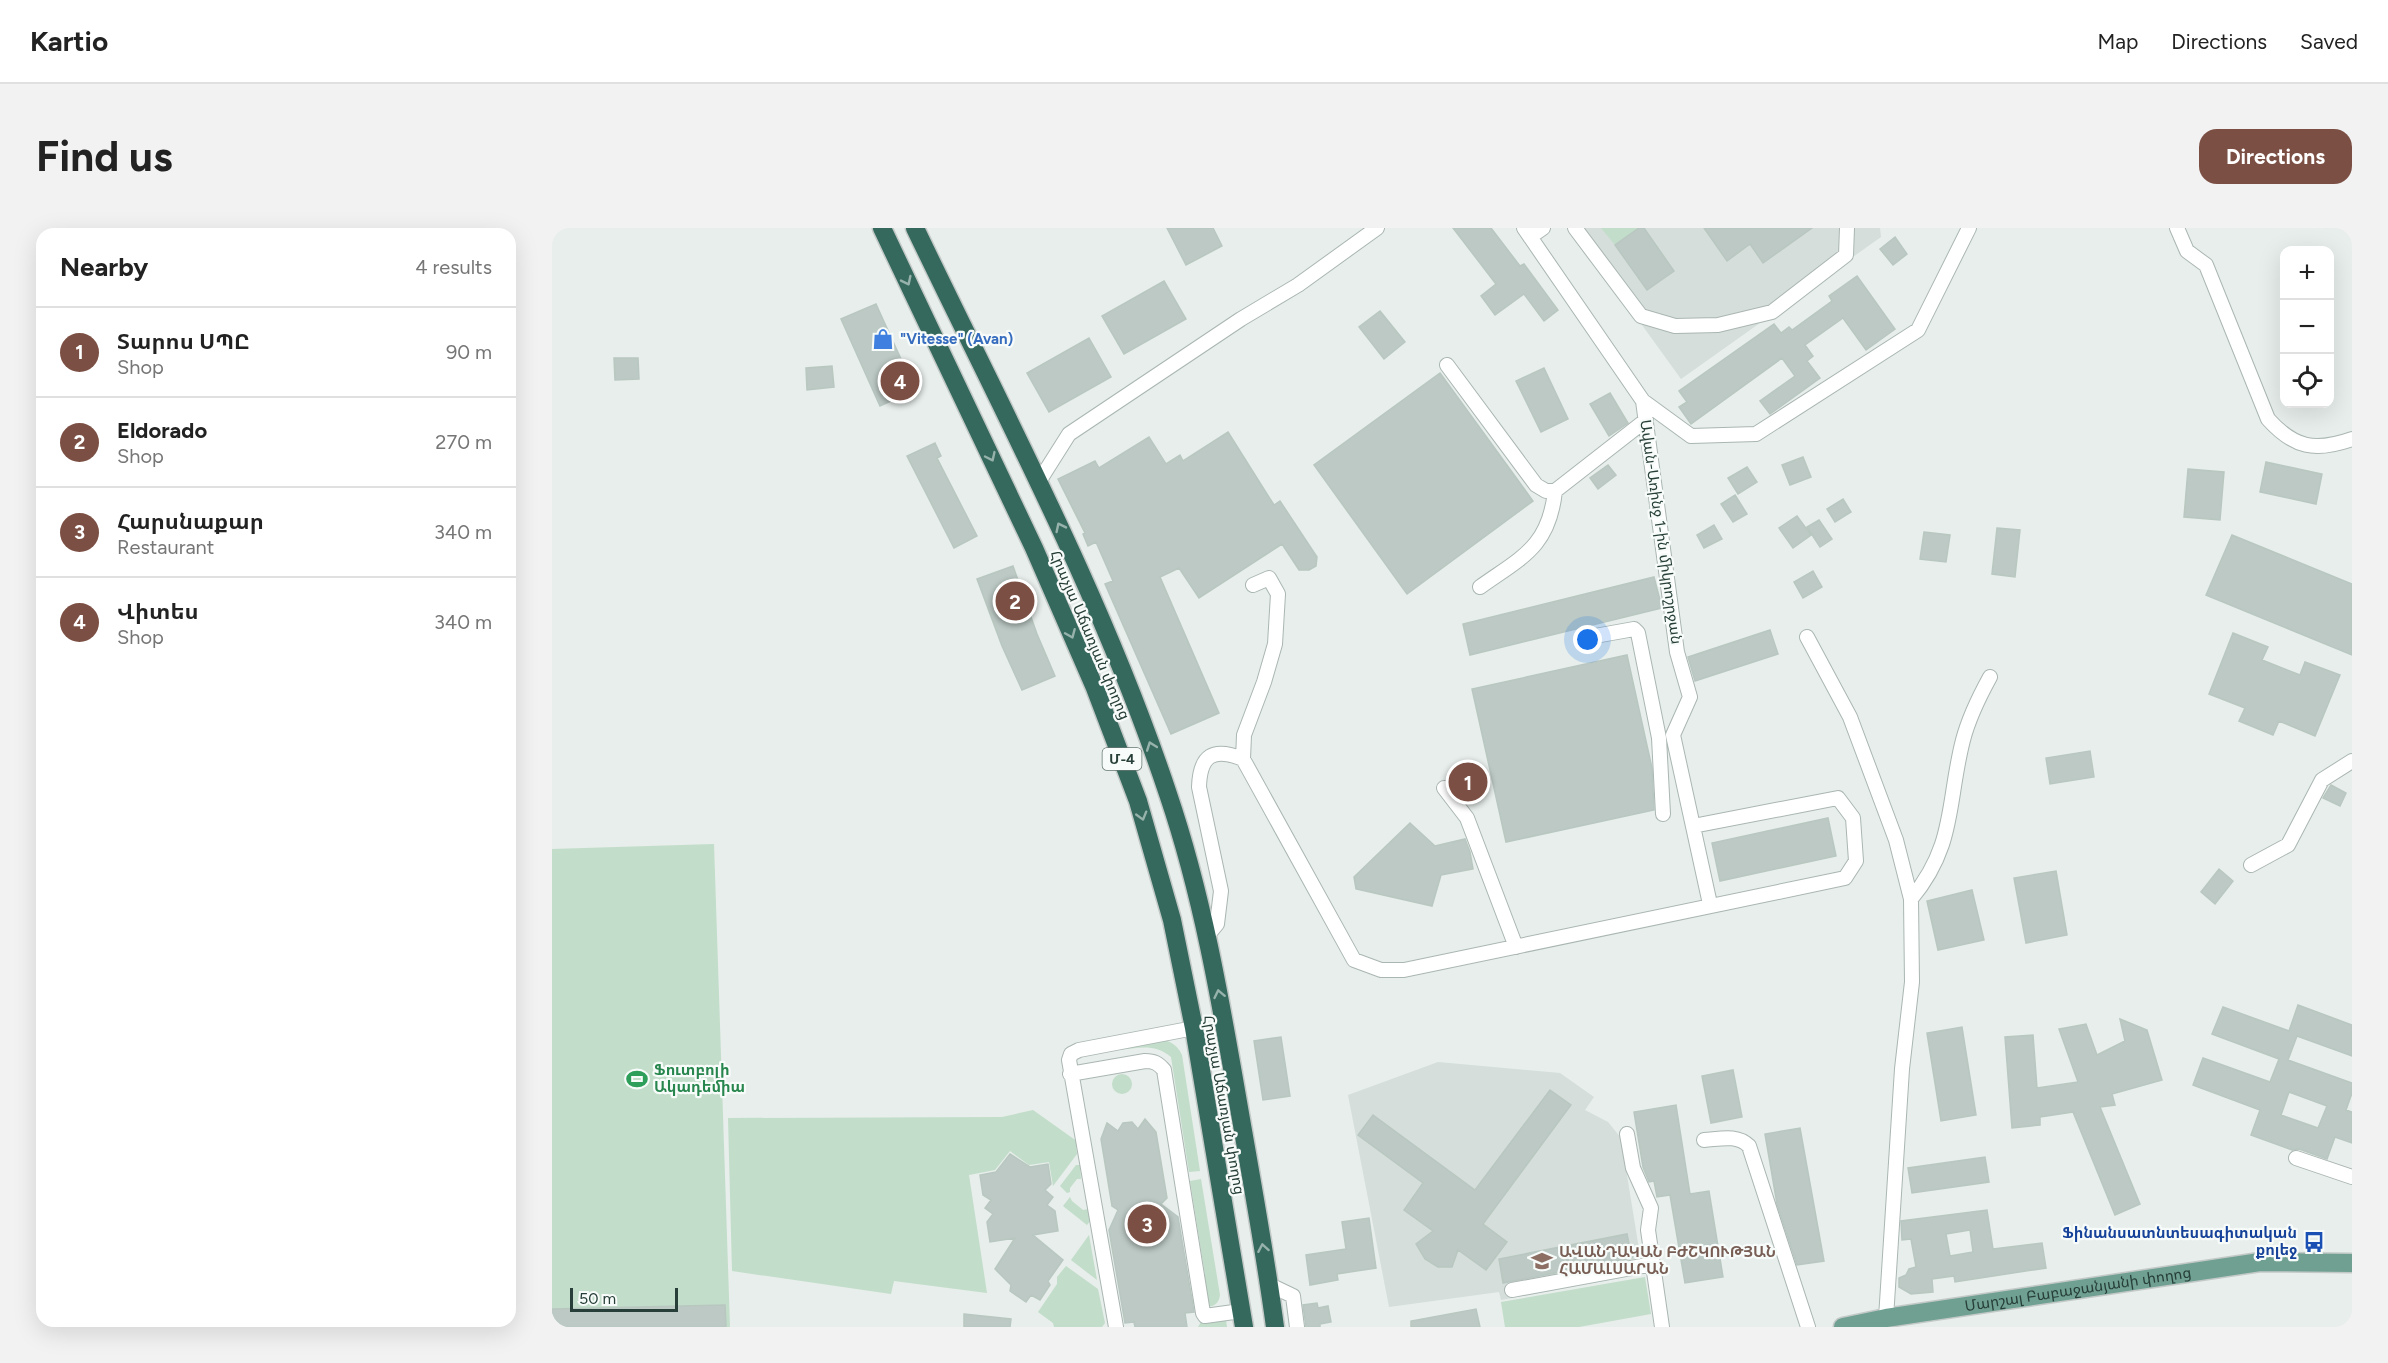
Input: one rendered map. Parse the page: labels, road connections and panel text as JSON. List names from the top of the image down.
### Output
{
  "streets": {
    "highway": ["Հրաչյա Աճառյան փողոց", "Մ-4"],
    "main road": ["Մարշալ Բաբաջանյանի փողոց"],
    "street": ["Ավան-Առինջ 1-ին միկրոշրջան"]
  },
  "places": {
    "shop": ["\"Vitesse\" (Avan)"],
    "sports": ["Ֆուտբոլի Ակադեմիա"],
    "bus stop": ["Ֆինանսատնտեսագիտական քոլեջ"],
    "school or university": ["ԱՎԱՆԴԱԿԱՆ ԲԺՇԿՈՒԹՅԱՆ ՀԱՄԱԼՍԱՐԱՆ"]
  },
  "scale_bar": "50 m",
  "page": {
    "header": "Kartio",
    "nav": ["Map", "Directions", "Saved"],
    "buttons": "Directions",
    "title": "Find us",
    "heading": ["Nearby", "4 results"],
    "map_buttons": ["+", "−"],
    "list": [
      {
        "mark": "1",
        "name": "Տարոս ՍՊԸ",
        "note": "Shop",
        "value": "90 m"
      },
      {
        "mark": "2",
        "name": "Eldorado",
        "note": "Shop",
        "value": "270 m"
      },
      {
        "mark": "3",
        "name": "Հարսնաքար",
        "note": "Restaurant",
        "value": "340 m"
      },
      {
        "mark": "4",
        "name": "Վիտես",
        "note": "Shop",
        "value": "340 m"
      }
    ],
    "pins": [
      "4",
      "2",
      "1",
      "3"
    ],
    "scale": "50 m"
  }
}
